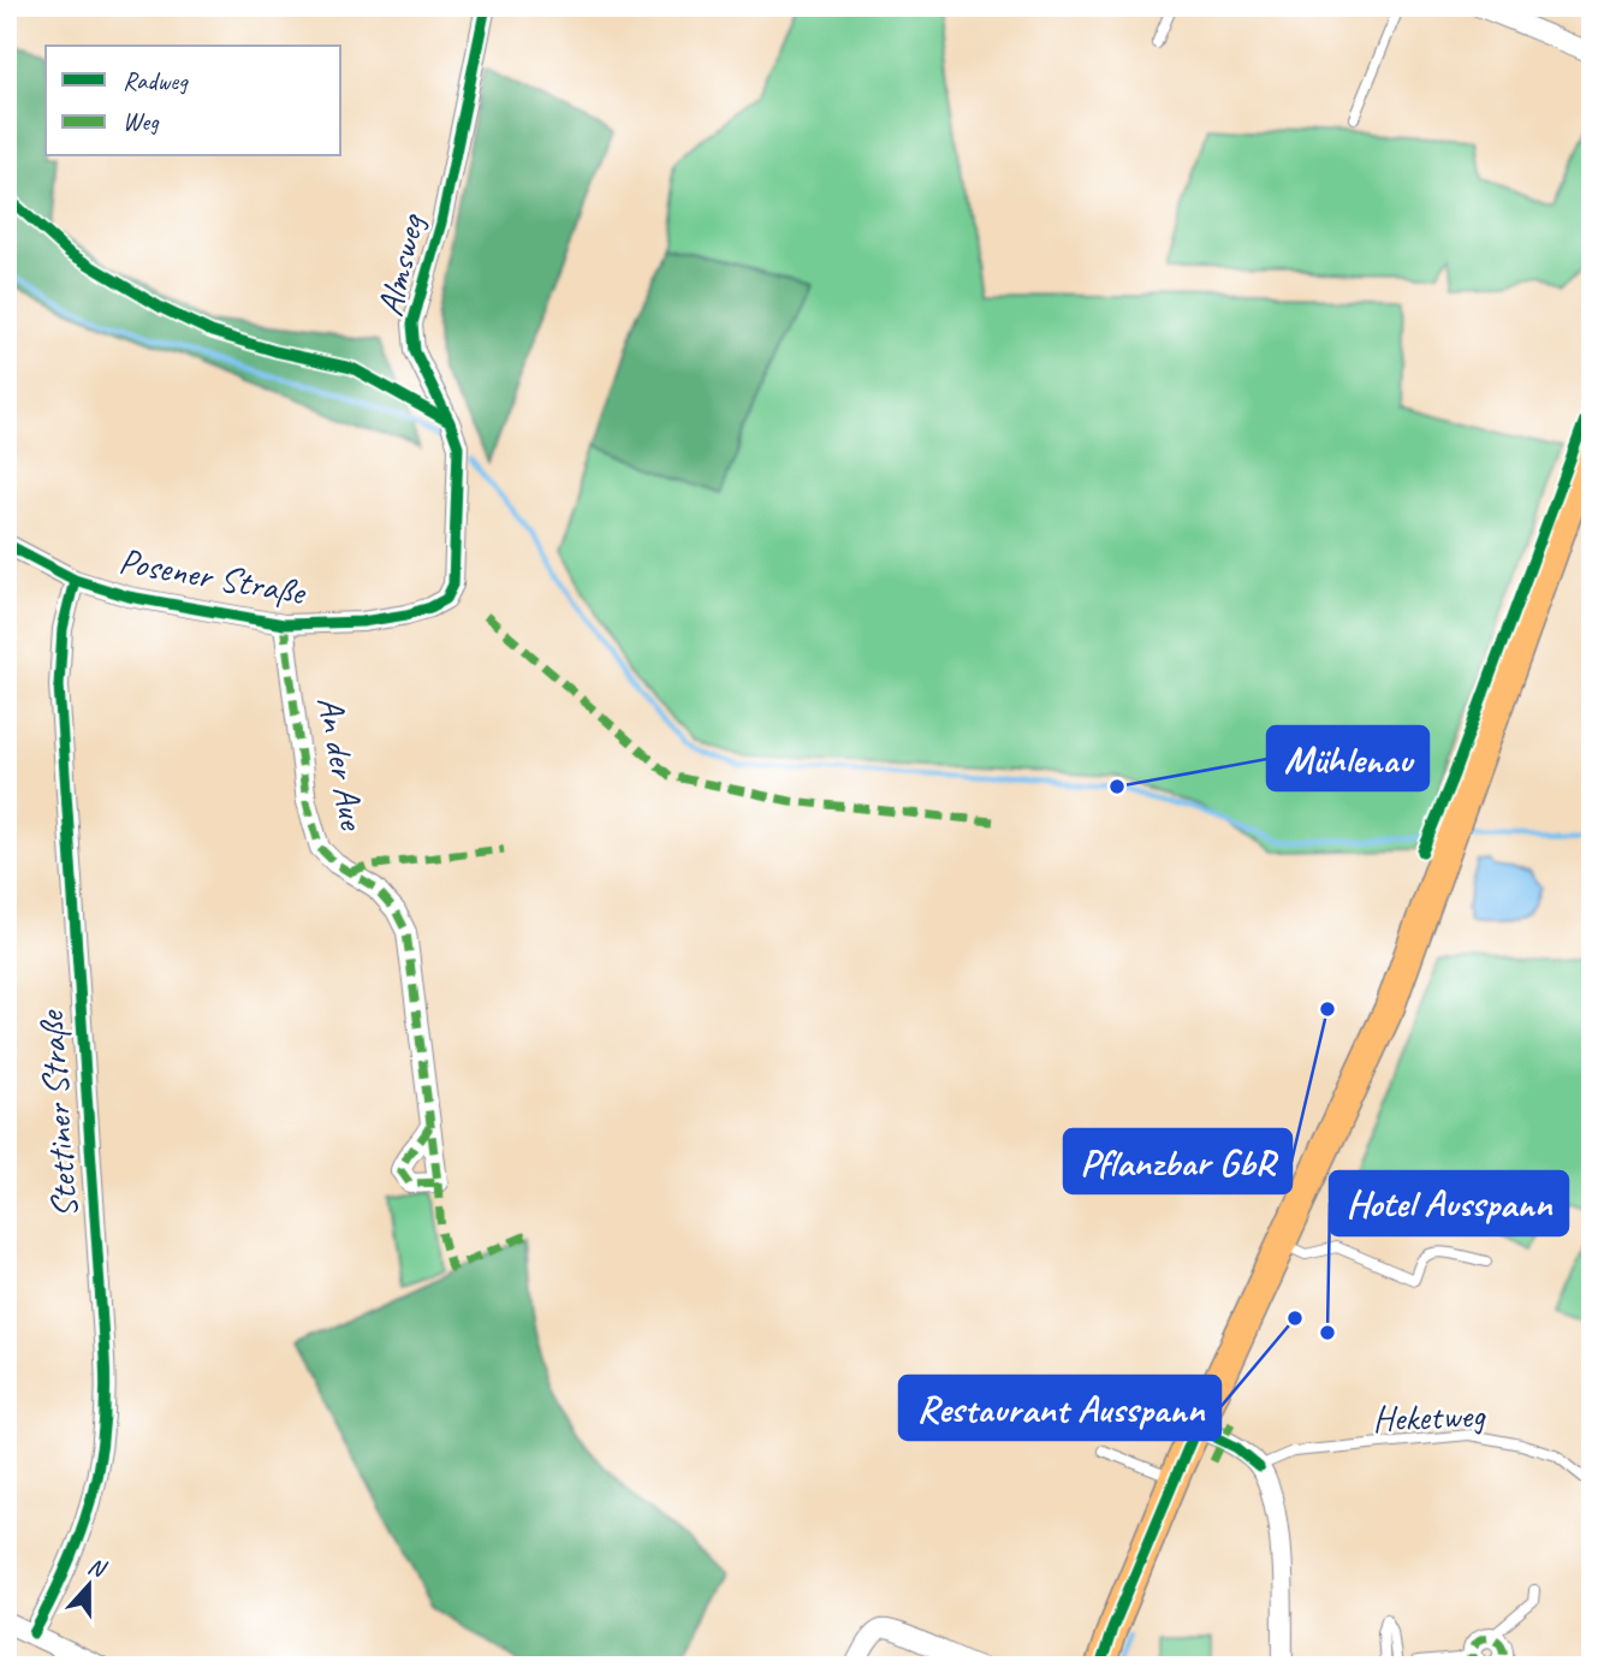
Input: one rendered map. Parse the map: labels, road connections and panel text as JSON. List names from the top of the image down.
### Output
{
  "streets": {
    "street": [
      "Almsweg",
      "Posener Straße",
      "An der Aue",
      "Stettiner Straße"
    ],
    "lane": ["Heketweg"]
  },
  "crossings": [
    ["Almsweg", "Posener Straße"],
    ["Posener Straße", "An der Aue"],
    ["Posener Straße", "Stettiner Straße"]
  ],
  "places": [
    "Mühlenau",
    "Pflanzbar GbR",
    "Restaurant Ausspann",
    "Hotel Ausspann"
  ],
  "legend": ["Radweg", "Weg"],
  "north": "top"
}
